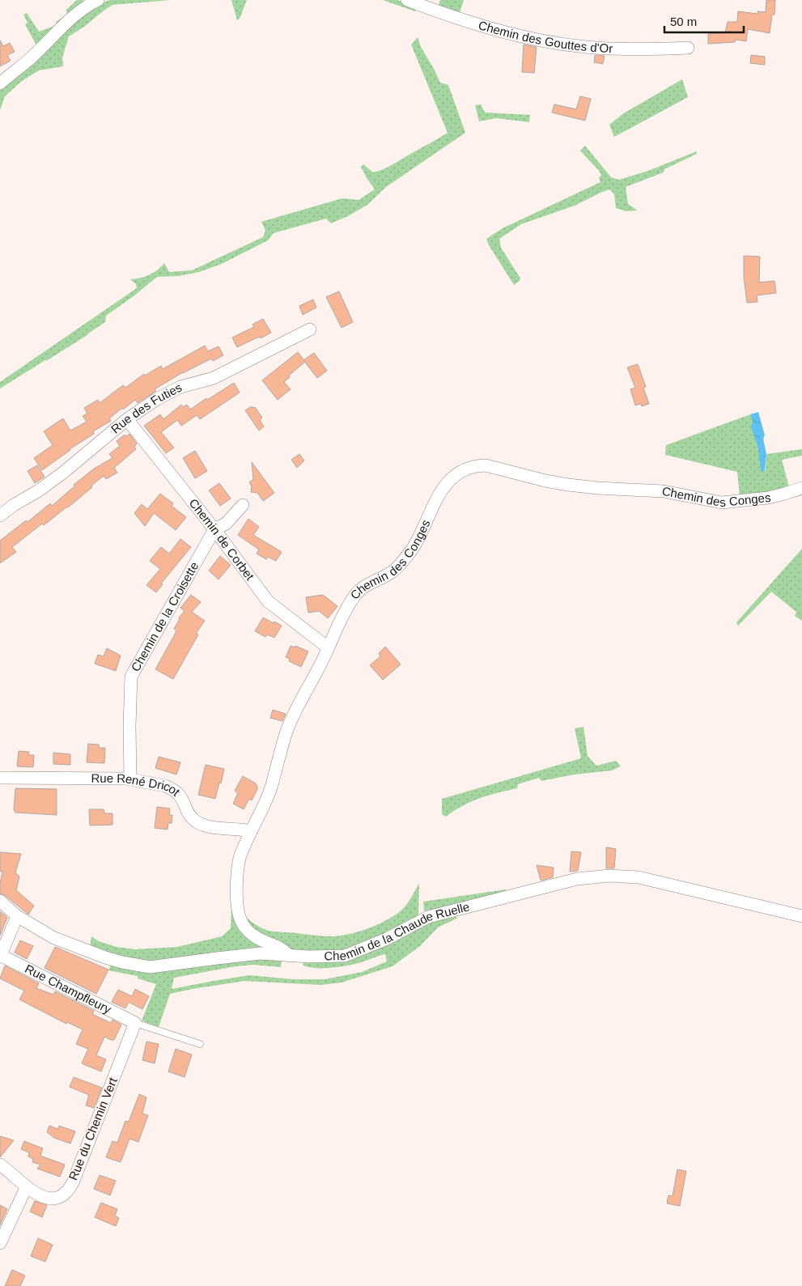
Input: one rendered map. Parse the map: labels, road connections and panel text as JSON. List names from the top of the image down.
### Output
{
  "streets": {
    "street": [
      "Chemin des Gouttes d'Or",
      "Rue des Futies",
      "Chemin des Conges",
      "Chemin de Corbet",
      "Chemin de la Croisette",
      "Rue René Dricot",
      "Chemin de la Chaude Ruelle",
      "Rue Champfleury",
      "Rue du Chemin Vert"
    ]
  },
  "crossings": [
    ["Rue des Futies", "Chemin de Corbet"],
    ["Chemin des Conges", "Chemin de Corbet"],
    ["Chemin des Conges", "Rue René Dricot"],
    ["Chemin des Conges", "Chemin de la Chaude Ruelle"],
    ["Chemin de Corbet", "Chemin de la Croisette"],
    ["Chemin de la Croisette", "Rue René Dricot"],
    ["Rue Champfleury", "Rue du Chemin Vert"]
  ],
  "scale_bar": "50 m"
}
